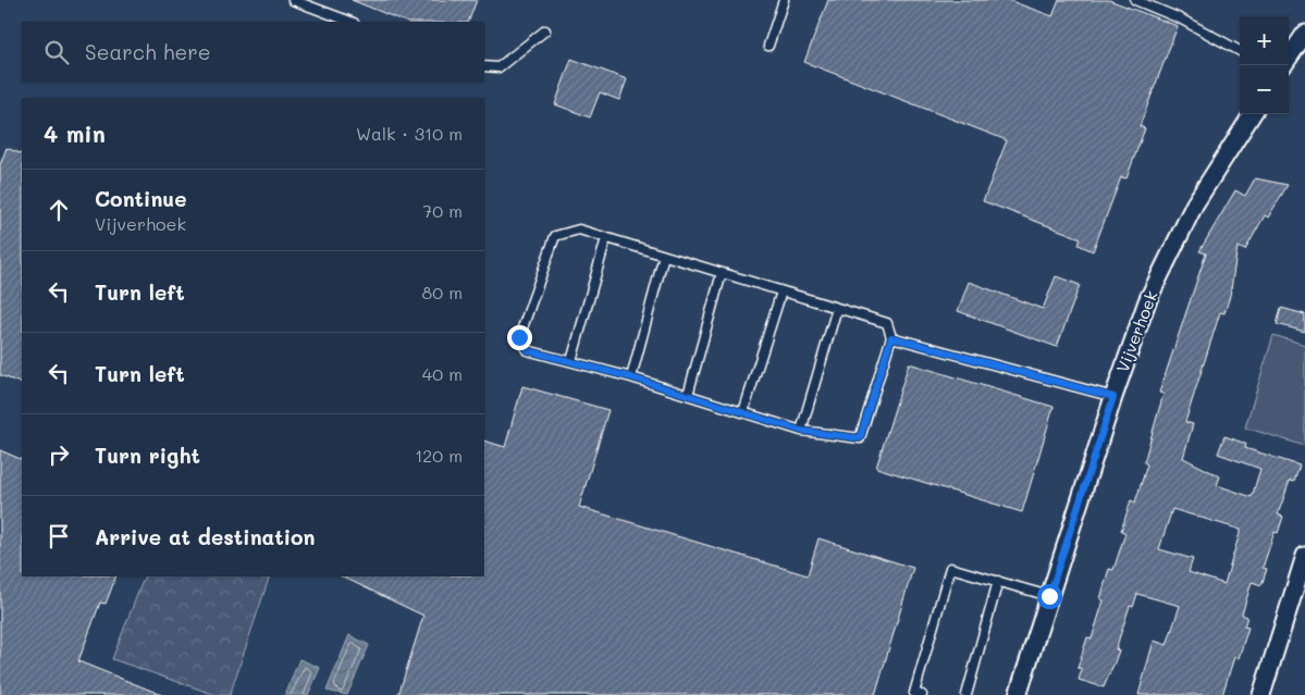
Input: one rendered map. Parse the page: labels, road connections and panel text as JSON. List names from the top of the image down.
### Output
{
  "streets": {
    "street": ["Vijverhoek"]
  },
  "page": {
    "map_buttons": ["+", "−"],
    "search": "Search here",
    "heading": ["4 min", "Walk · 310 m"],
    "list": [
      ["Continue", "Vijverhoek", "70 m"],
      ["Turn left", "80 m"],
      ["Turn left", "40 m"],
      ["Turn right", "120 m"],
      "Arrive at destination"
    ]
  }
}
